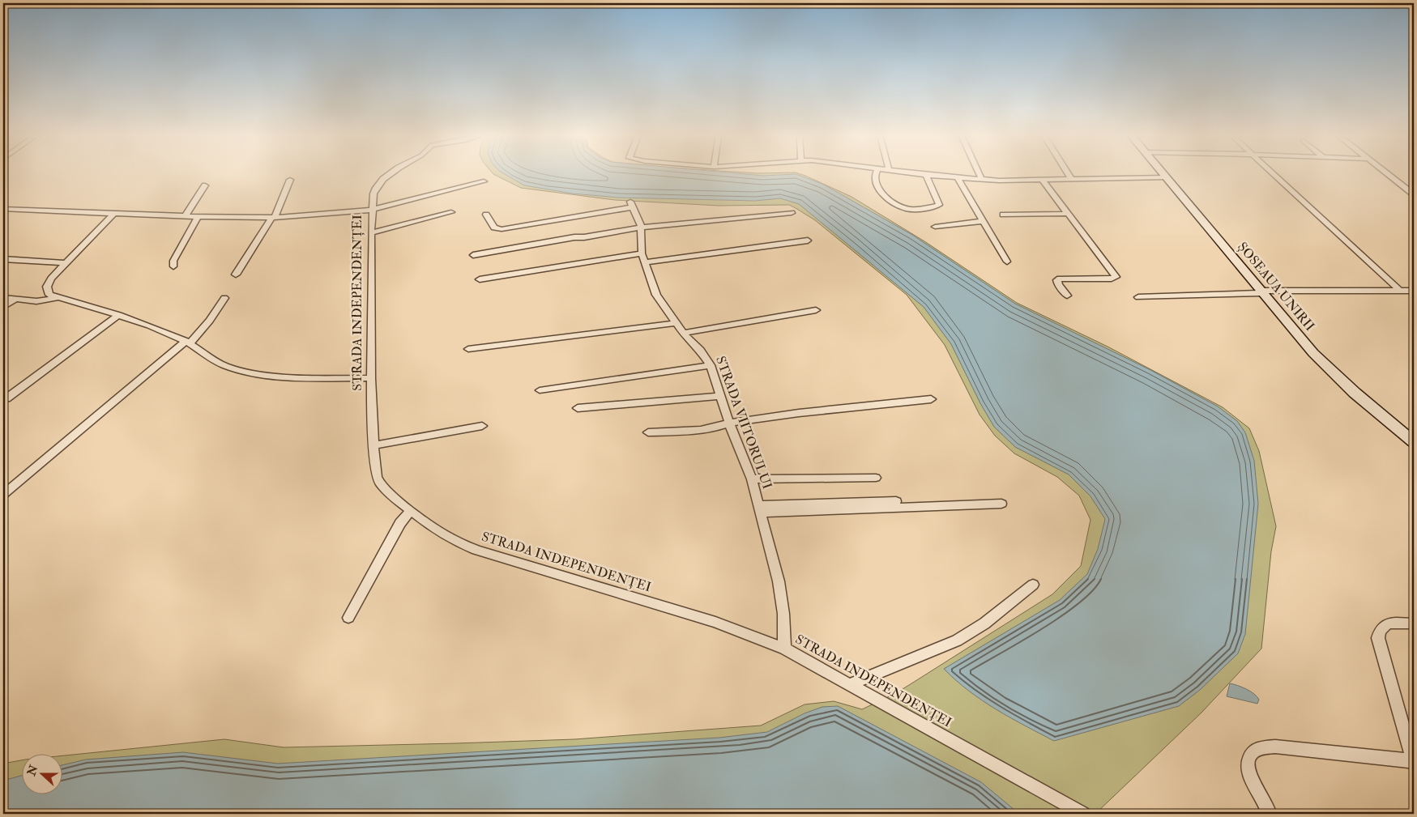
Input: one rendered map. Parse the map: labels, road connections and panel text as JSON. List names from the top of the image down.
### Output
{
  "streets": {
    "main road": ["ȘOSEAUA UNIRII"],
    "street": ["STRADA INDEPENDENȚEI", "STRADA VIITORULUI"]
  },
  "crossings": [
    ["STRADA INDEPENDENȚEI", "STRADA VIITORULUI"]
  ],
  "north": "left"
}
